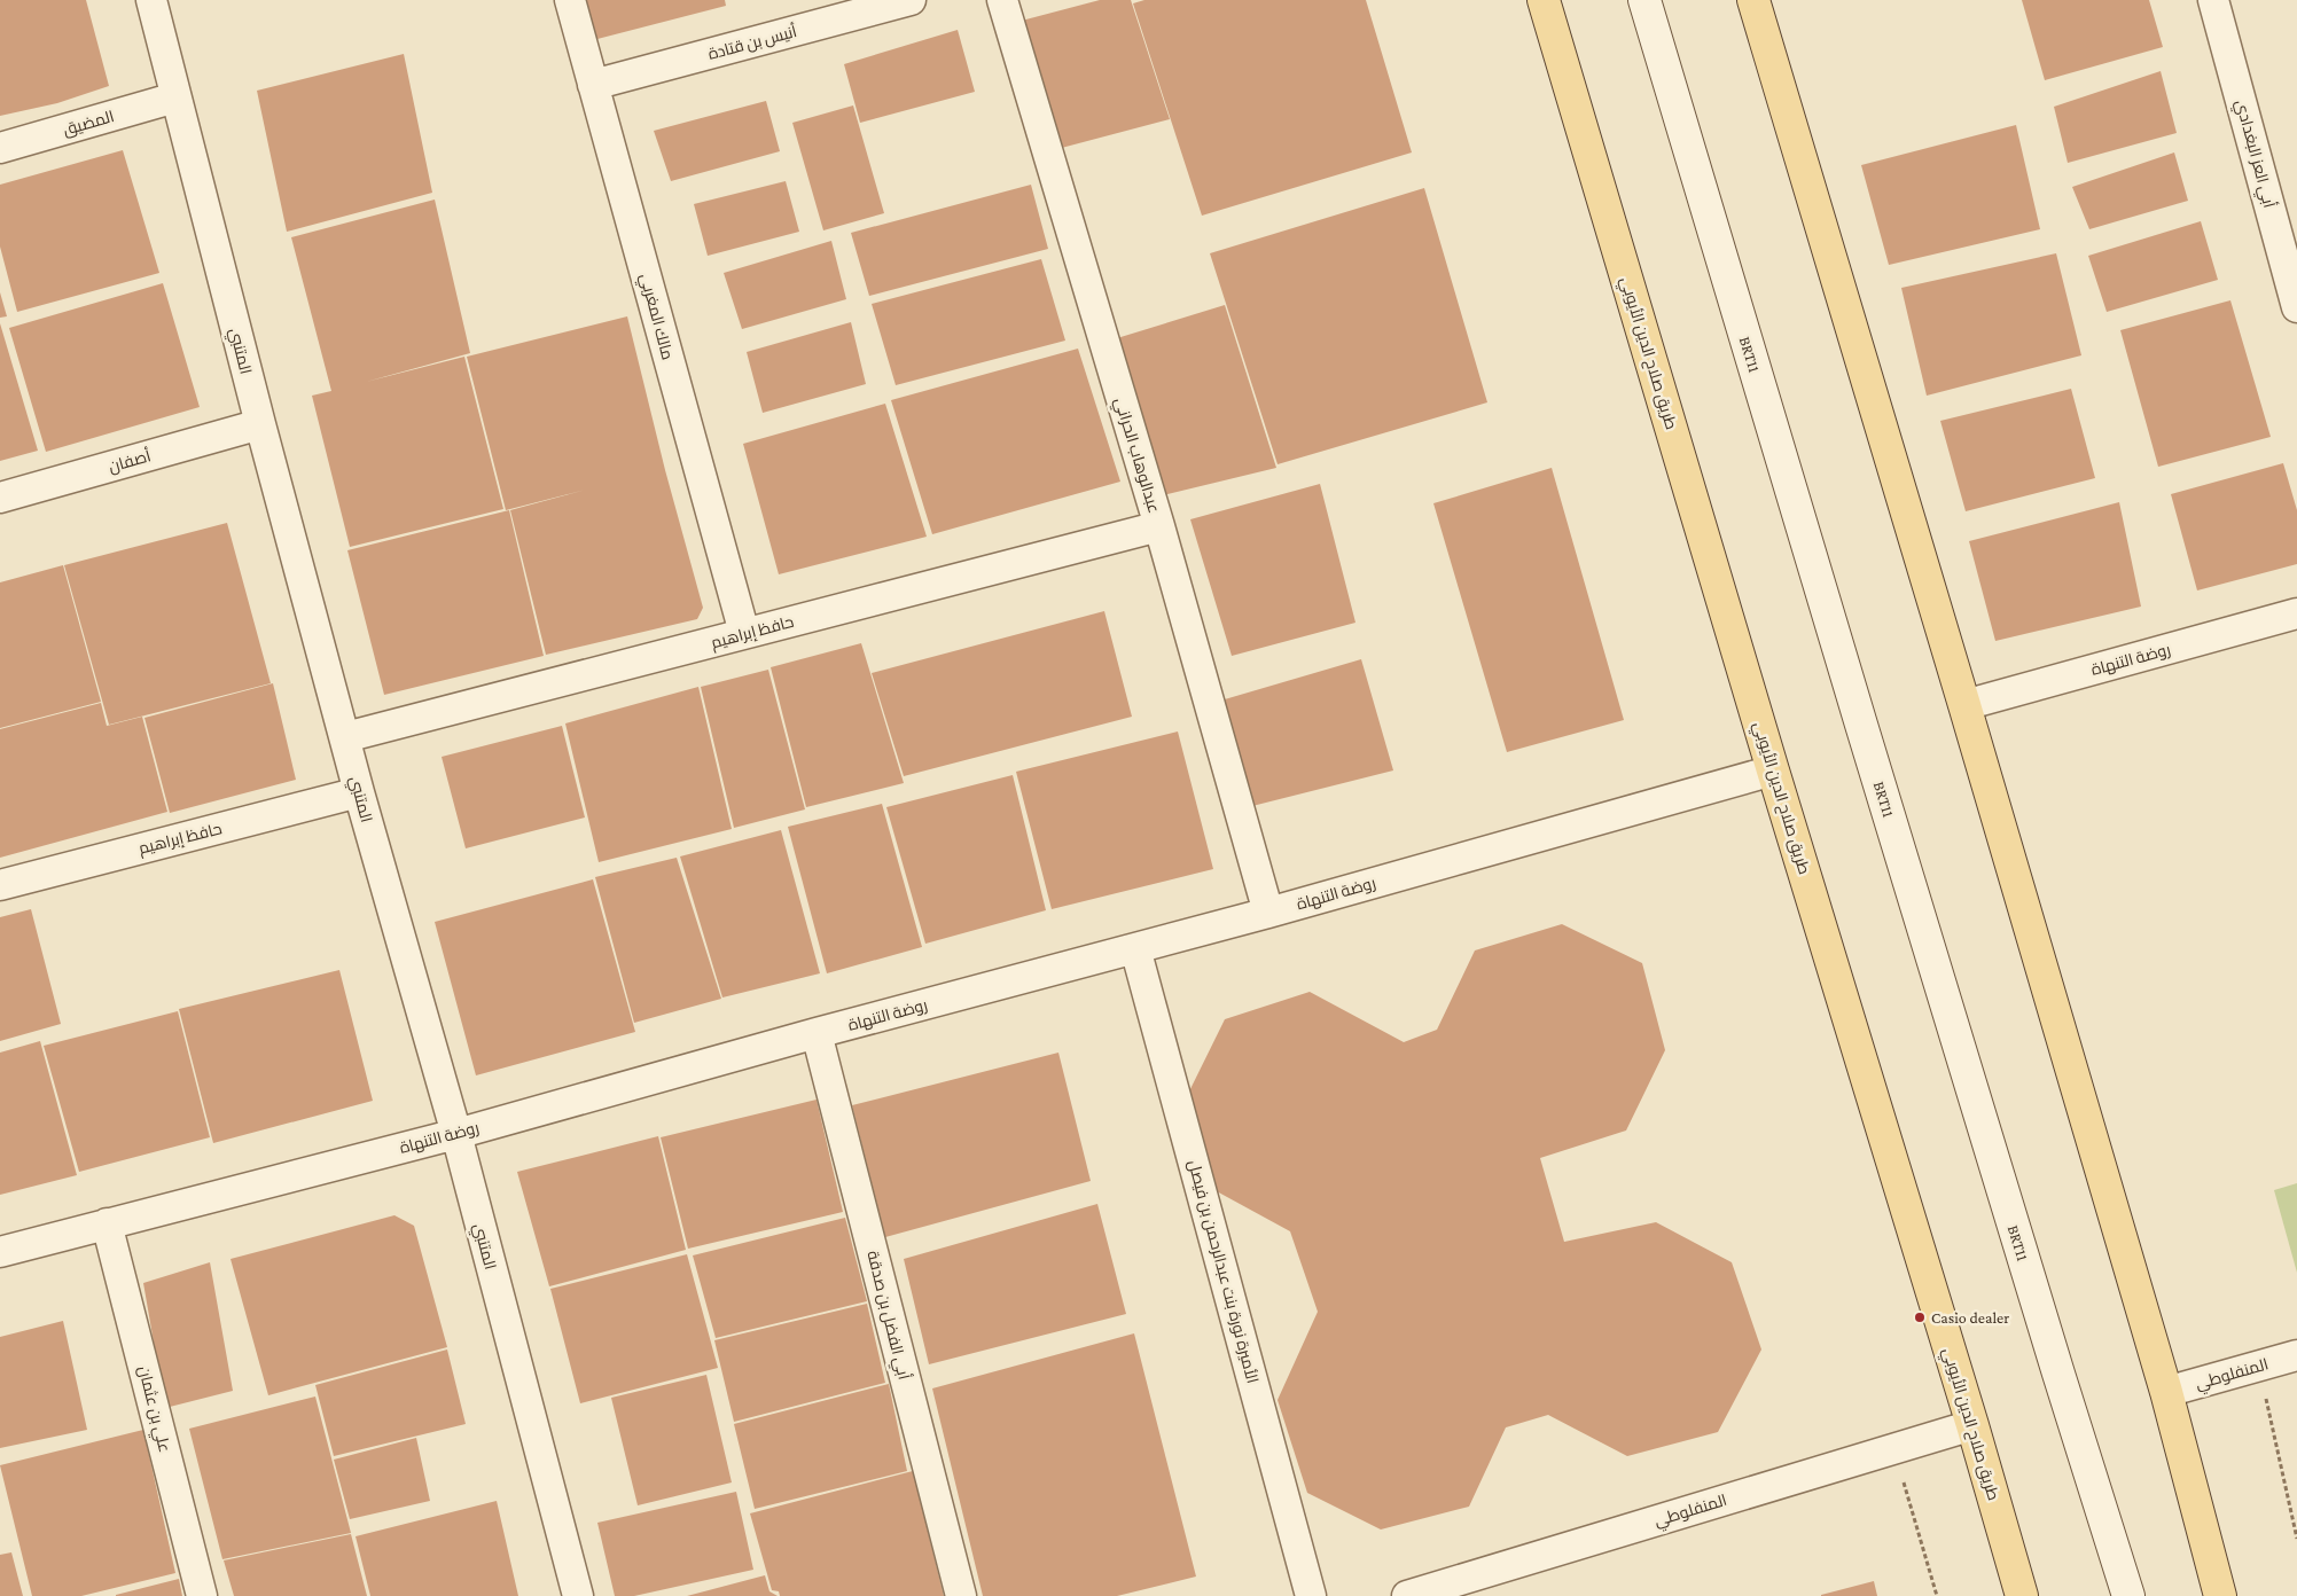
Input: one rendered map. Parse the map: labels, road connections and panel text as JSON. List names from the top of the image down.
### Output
{
  "streets": {
    "main road": ["طريق صلاح الدين الأيوبي", "BRT11"],
    "street": [
      "أنيس بن قتادة",
      "المضيق",
      "أبي العز البغدادي",
      "مالك المغربي",
      "المتنبي",
      "عبدالوهاب الحراني",
      "أصفان",
      "حافظ إبراهيم",
      "روضة التنهاة",
      "الأميرة نورة بنت عبدالرحمن بن فيصل",
      "أبي الفضل بن صدقة",
      "المنفلوطي",
      "علي بن عثمان"
    ]
  },
  "crossings": [
    ["أنيس بن قتادة", "مالك المغربي"],
    ["المضيق", "المتنبي"],
    ["مالك المغربي", "حافظ إبراهيم"],
    ["المتنبي", "أصفان"],
    ["المتنبي", "حافظ إبراهيم"],
    ["المتنبي", "روضة التنهاة"],
    ["طريق صلاح الدين الأيوبي", "روضة التنهاة"],
    ["طريق صلاح الدين الأيوبي", "المنفلوطي"],
    ["عبدالوهاب الحراني", "حافظ إبراهيم"],
    ["عبدالوهاب الحراني", "روضة التنهاة"],
    ["روضة التنهاة", "الأميرة نورة بنت عبدالرحمن بن فيصل"],
    ["روضة التنهاة", "أبي الفضل بن صدقة"],
    ["روضة التنهاة", "علي بن عثمان"]
  ],
  "places": ["Casio dealer"]
}
